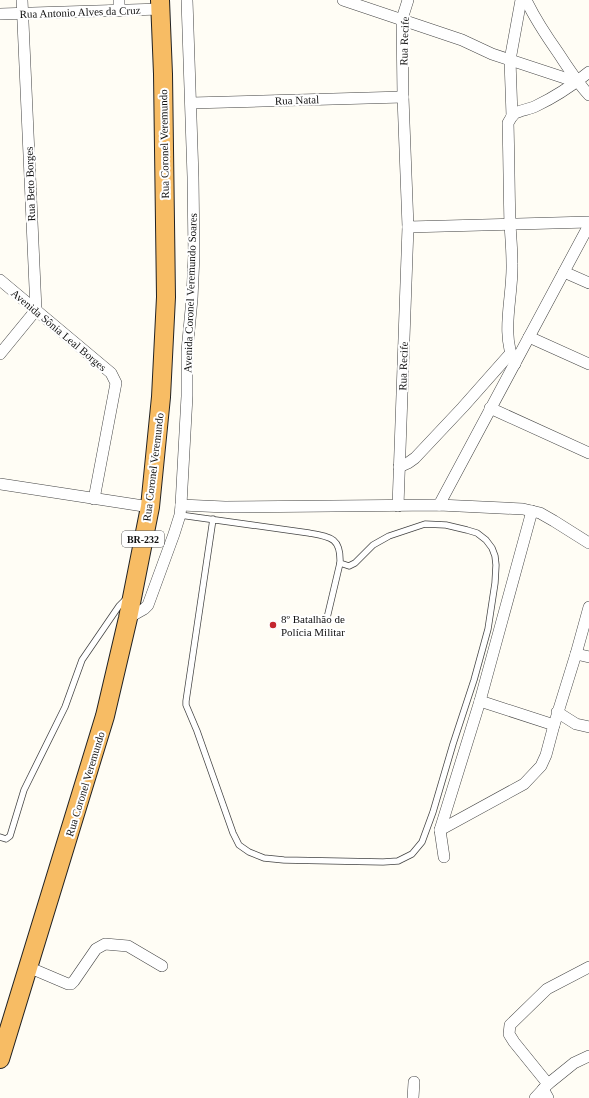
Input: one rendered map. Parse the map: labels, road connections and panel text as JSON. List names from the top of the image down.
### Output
{
  "streets": {
    "highway": ["Rua Coronel Veremundo", "BR-232"],
    "street": [
      "Rua Antonio Alves da Cruz",
      "Rua Recife",
      "Rua Natal",
      "Rua Beto Borges",
      "Avenida Coronel Veremundo Soares",
      "Avenida Sônia Leal Borges"
    ]
  },
  "crossings": [
    ["Rua Antonio Alves da Cruz", "Rua Coronel Veremundo"],
    ["Rua Antonio Alves da Cruz", "Rua Beto Borges"],
    ["Rua Recife", "Rua Natal"],
    ["Rua Natal", "Avenida Coronel Veremundo Soares"],
    ["Rua Coronel Veremundo", "Avenida Coronel Veremundo Soares"],
    ["Rua Beto Borges", "Avenida Sônia Leal Borges"]
  ],
  "places": ["8º Batalhão de Polícia Militar"]
}
